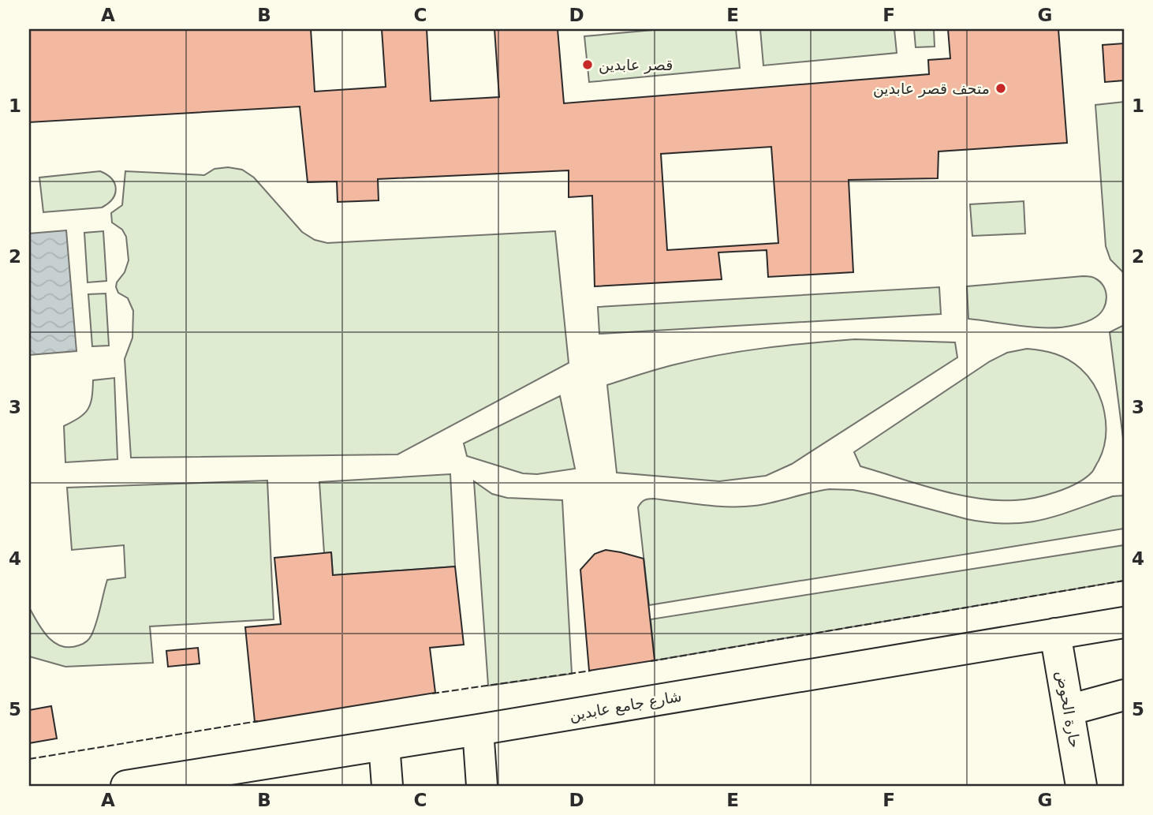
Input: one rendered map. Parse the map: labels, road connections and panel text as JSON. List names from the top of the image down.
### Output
{
  "streets": {
    "street": ["شارع جامع عابدين", "حارة الحوض"]
  },
  "crossings": [
    ["شارع جامع عابدين", "حارة الحوض"]
  ],
  "places": ["قصر عابدين", "متحف قصر عابدين"],
  "grid": {
    "columns": [
      "A",
      "B",
      "C",
      "D",
      "E",
      "F",
      "G"
    ],
    "rows": [
      "1",
      "2",
      "3",
      "4",
      "5"
    ]
  }
}
